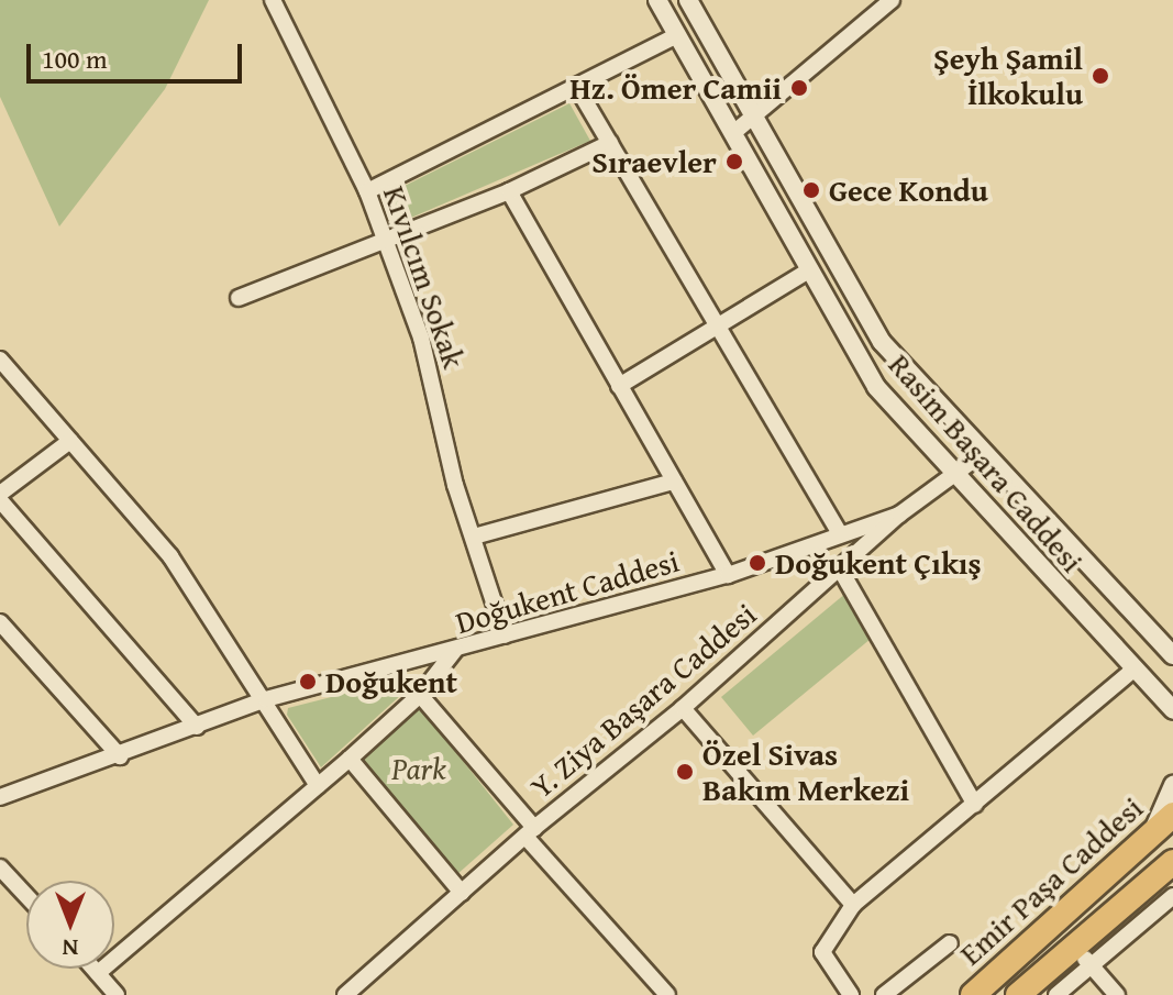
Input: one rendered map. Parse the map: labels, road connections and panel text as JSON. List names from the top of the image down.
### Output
{
  "streets": {
    "main road": ["Emir Paşa Caddesi"],
    "street": [
      "Kıvılcım Sokak",
      "Rasim Başara Caddesi",
      "Doğukent Caddesi",
      "Y. Ziya Başara Caddesi"
    ]
  },
  "crossings": [
    ["Kıvılcım Sokak", "Doğukent Caddesi"],
    ["Rasim Başara Caddesi", "Y. Ziya Başara Caddesi"],
    ["Doğukent Caddesi", "Y. Ziya Başara Caddesi"]
  ],
  "parks": ["Park"],
  "places": [
    "Şeyh Şamil İlkokulu",
    "Hz. Ömer Camii",
    "Sıraevler",
    "Gece Kondu",
    "Doğukent Çıkış",
    "Doğukent",
    "Özel Sivas Bakım Merkezi"
  ],
  "scale_bar": "100 m",
  "north": "bottom"
}
